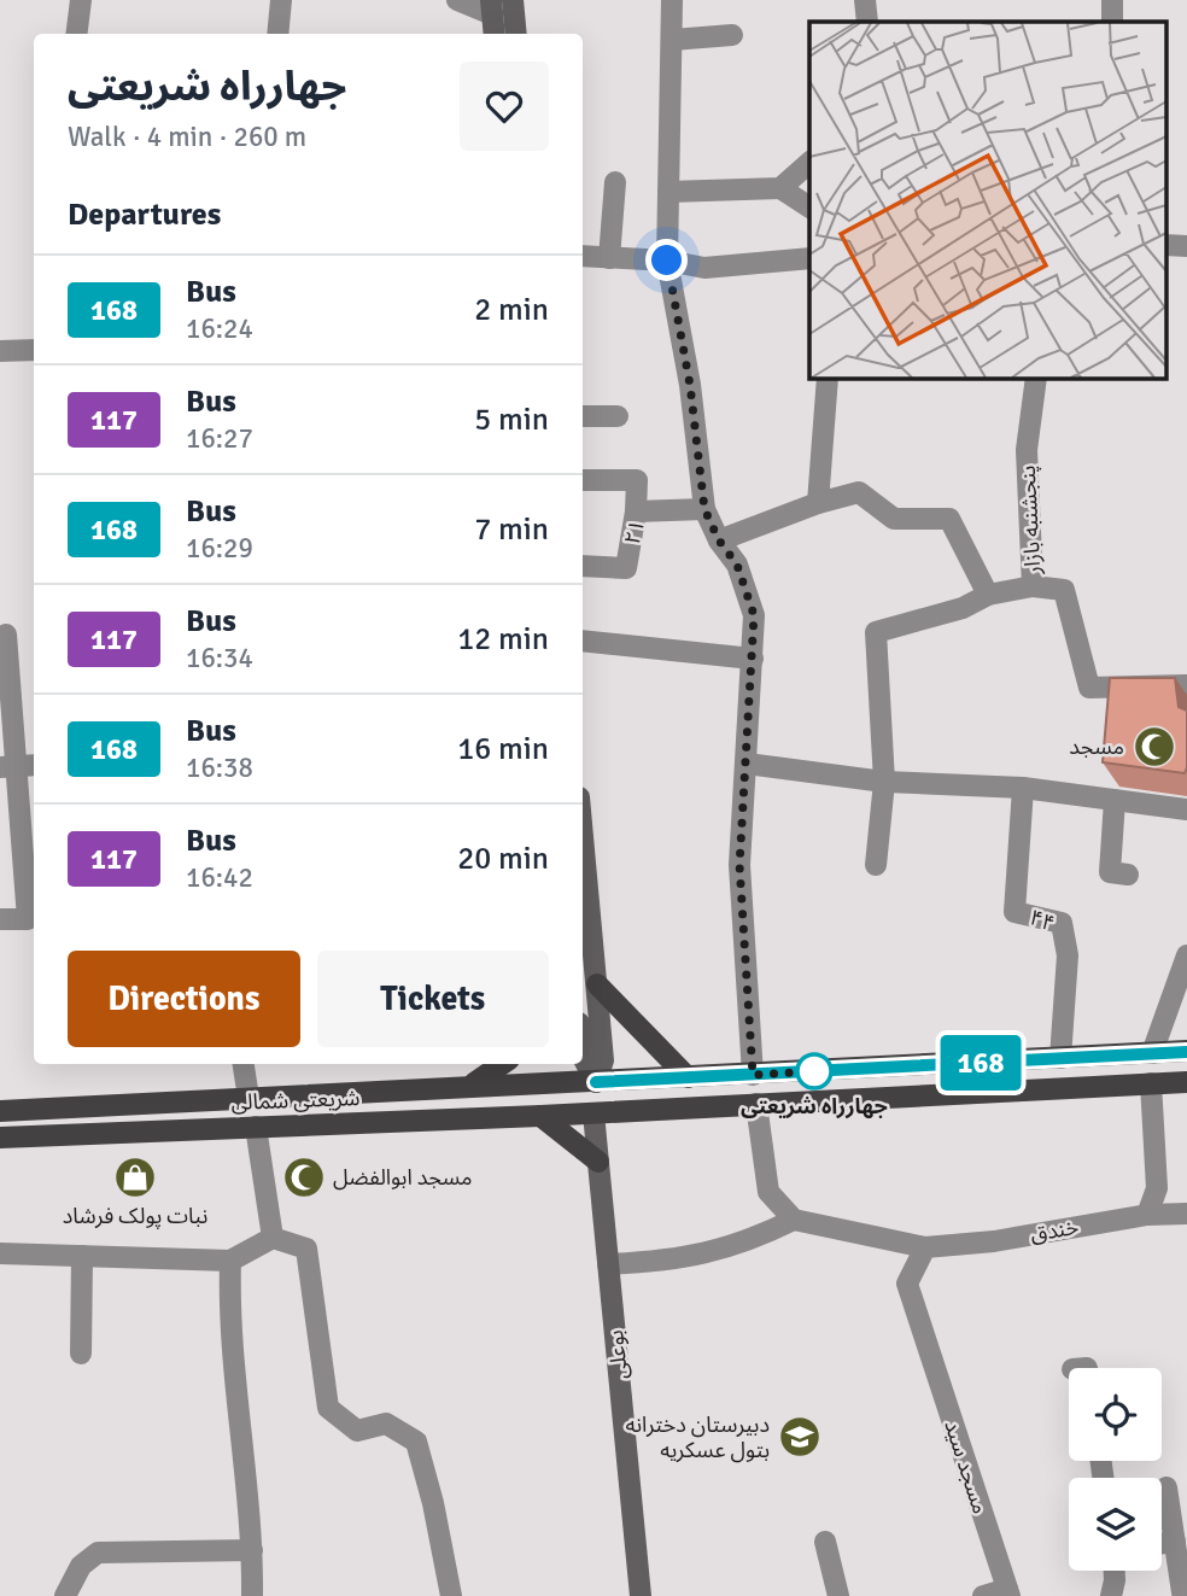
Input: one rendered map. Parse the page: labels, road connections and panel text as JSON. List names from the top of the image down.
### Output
{
  "streets": {
    "main road": ["شریعتی شمالی", "بوعلی"],
    "street": [
      "پنجشنبه بازار",
      "۲۱",
      "۴۴",
      "خندق",
      "مسجد سید"
    ]
  },
  "crossings": [
    ["۴۴", "شریعتی شمالی"],
    ["شریعتی شمالی", "بوعلی"],
    ["خندق", "مسجد سید"]
  ],
  "places": {
    "mosque": ["مسجد", "مسجد ابوالفضل"],
    "other": ["جهارراه شریعتی"],
    "shop": ["نبات پولک فرشاد"],
    "school or university": ["دبیرستان دخترانه بتول عسکریه"]
  },
  "lines": ["bus line 168"],
  "page": {
    "on_map": "168",
    "heading": [
      ["جهارراه شریعتی", "Walk · 4 min · 260 m"],
      "Departures"
    ],
    "list": [
      {
        "mark": "168",
        "name": "Bus",
        "note": "16:24",
        "value": "2 min"
      },
      {
        "mark": "117",
        "name": "Bus",
        "note": "16:27",
        "value": "5 min"
      },
      {
        "mark": "168",
        "name": "Bus",
        "note": "16:29",
        "value": "7 min"
      },
      {
        "mark": "117",
        "name": "Bus",
        "note": "16:34",
        "value": "12 min"
      },
      {
        "mark": "168",
        "name": "Bus",
        "note": "16:38",
        "value": "16 min"
      },
      {
        "mark": "117",
        "name": "Bus",
        "note": "16:42",
        "value": "20 min"
      }
    ],
    "buttons": ["Directions", "Tickets"]
  }
}
